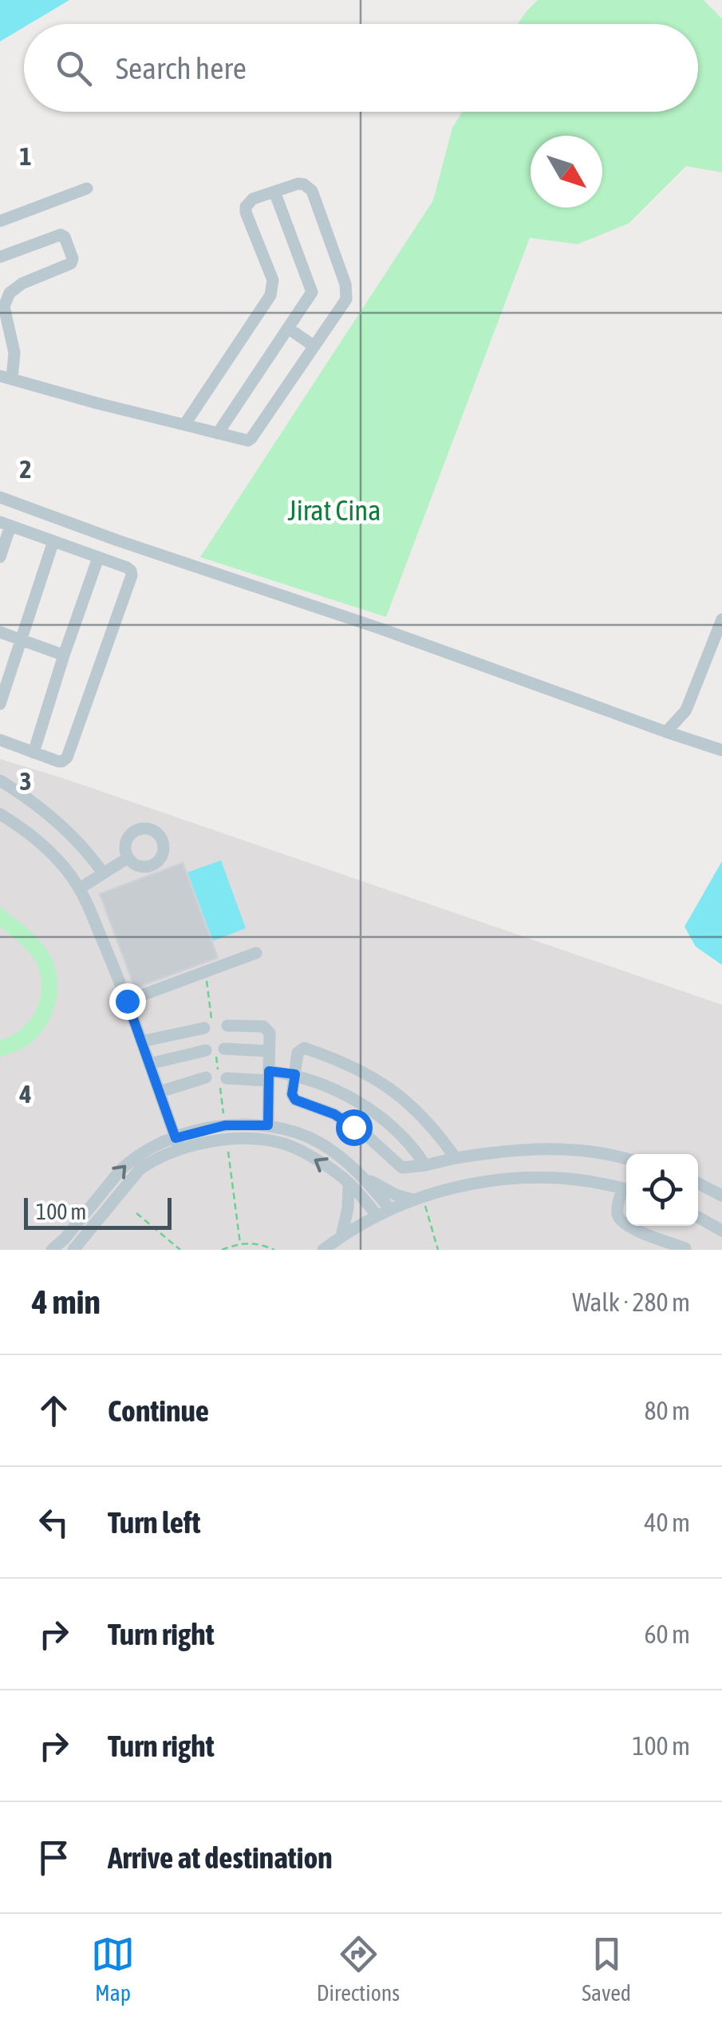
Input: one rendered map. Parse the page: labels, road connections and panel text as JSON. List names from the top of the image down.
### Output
{
  "parks": ["Jirat Cina"],
  "scale_bar": "100 m",
  "north": "bottom right",
  "page": {
    "search": "Search here",
    "scale": "100 m",
    "heading": ["4 min", "Walk · 280 m"],
    "list": [
      ["Continue", "80 m"],
      ["Turn left", "40 m"],
      ["Turn right", "60 m"],
      ["Turn right", "100 m"],
      "Arrive at destination"
    ],
    "nav": ["Map", "Directions", "Saved"]
  },
  "grid": {
    "rows": [
      "1",
      "2",
      "3",
      "4"
    ]
  }
}
